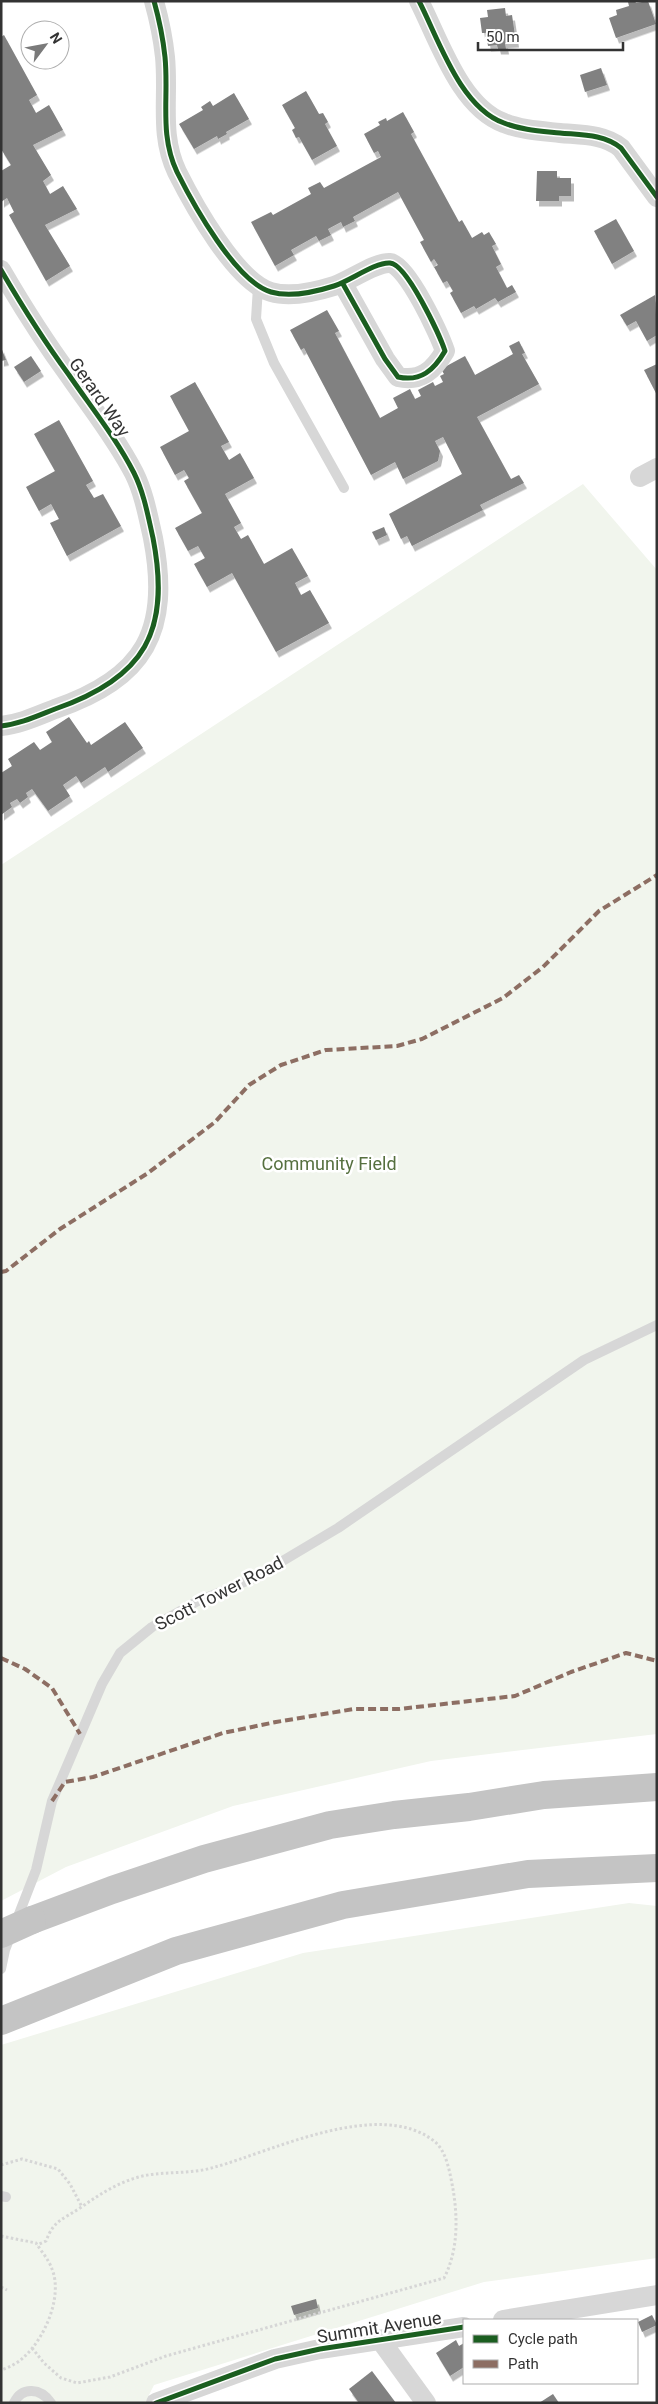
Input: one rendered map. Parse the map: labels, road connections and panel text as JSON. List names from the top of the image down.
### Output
{
  "streets": {
    "street": ["Gerard Way", "Summit Avenue"],
    "lane": ["Scott Tower Road"]
  },
  "parks": ["Community Field"],
  "legend": ["Cycle path", "Path"],
  "scale_bar": "50 m",
  "north": "top right"
}
